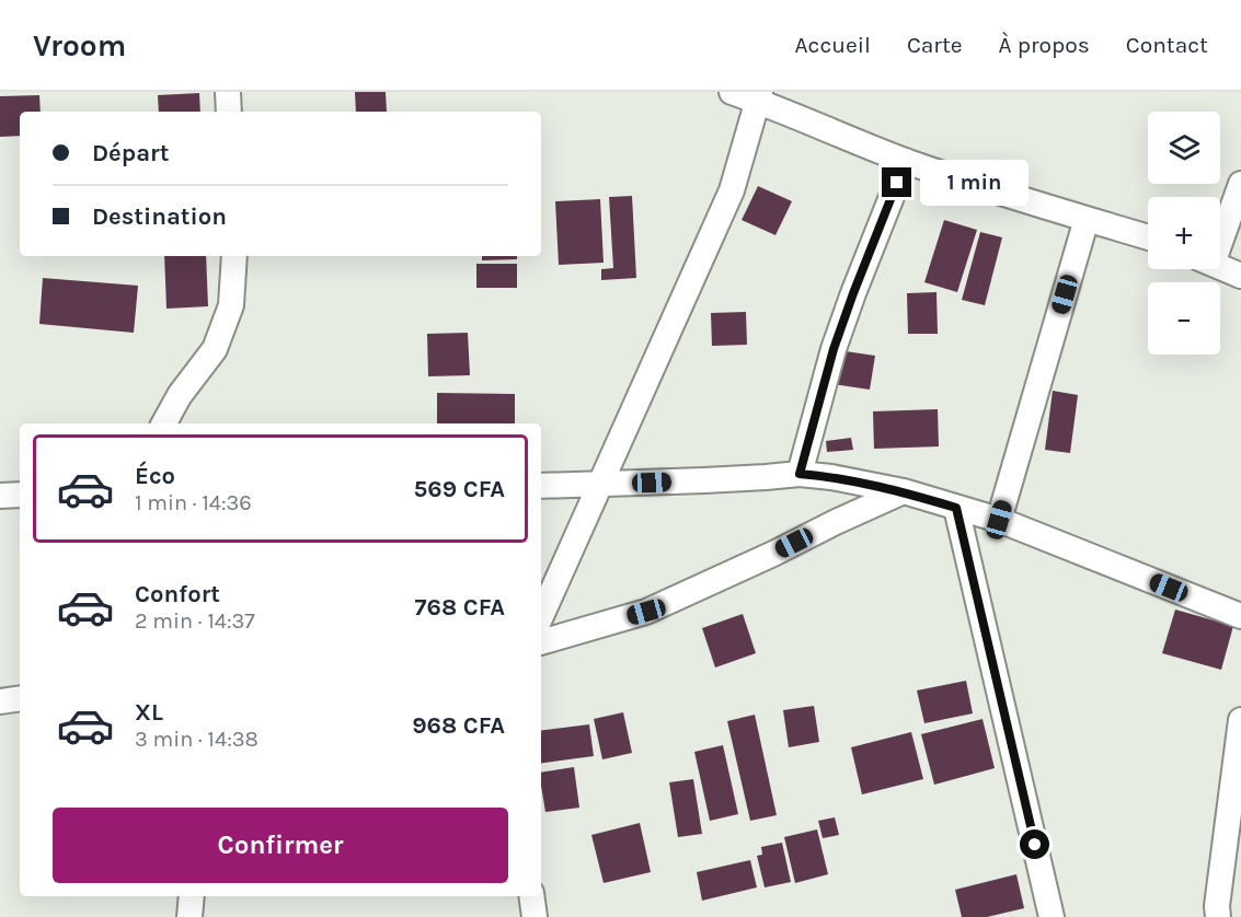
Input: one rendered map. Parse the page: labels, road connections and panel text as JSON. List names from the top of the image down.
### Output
{
  "page": {
    "header": "Vroom",
    "nav": [
      "Accueil",
      "Carte",
      "À propos",
      "Contact"
    ],
    "map_buttons": ["+", "−"],
    "banner": ["Départ", "Destination"],
    "bubble": "1 min",
    "list": [
      {
        "name": "Éco",
        "note": "1 min · 14:36",
        "value": "569 CFA"
      },
      {
        "name": "Confort",
        "note": "2 min · 14:37",
        "value": "768 CFA"
      },
      {
        "name": "XL",
        "note": "3 min · 14:38",
        "value": "968 CFA"
      }
    ],
    "buttons": "Confirmer"
  }
}
